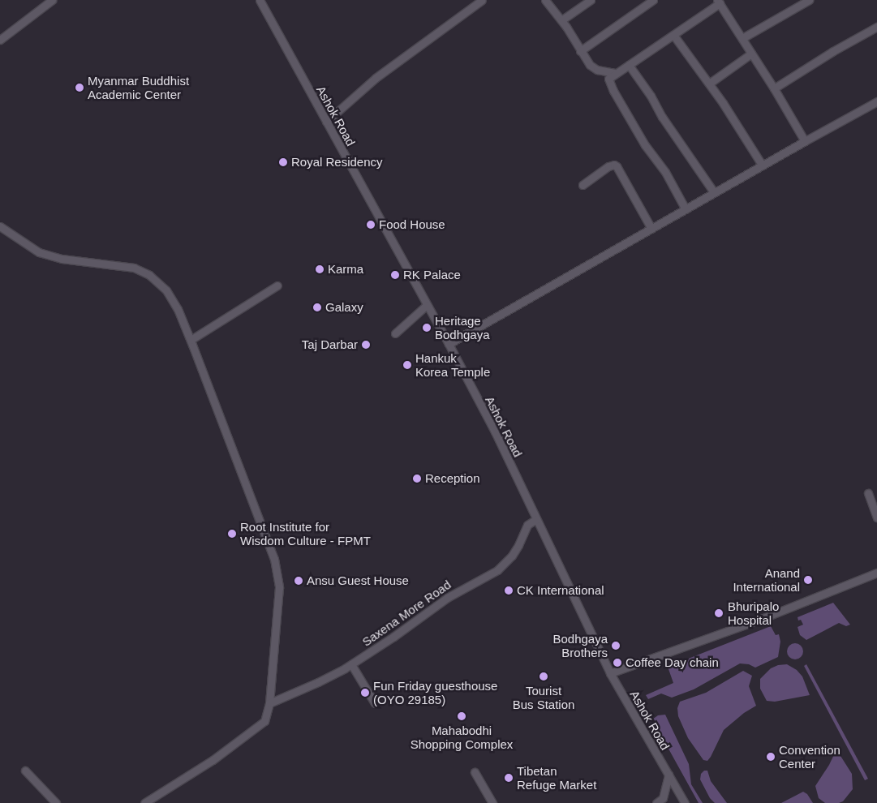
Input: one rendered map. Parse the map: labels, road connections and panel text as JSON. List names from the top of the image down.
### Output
{
  "streets": {
    "street": ["Ashok Road", "Saxena More Road"]
  },
  "crossings": [
    ["Ashok Road", "Saxena More Road"]
  ],
  "places": [
    "Myanmar Buddhist Academic Center",
    "Royal Residency",
    "Food House",
    "Karma",
    "RK Palace",
    "Galaxy",
    "Heritage Bodhgaya",
    "Taj Darbar",
    "Hankuk Korea Temple",
    "Reception",
    "Root Institute for Wisdom Culture - FPMT",
    "Anand International",
    "Ansu Guest House",
    "CK International",
    "Bhuripalo Hospital",
    "Bodhgaya Brothers",
    "Coffee Day chain",
    "Tourist Bus Station",
    "Fun Friday guesthouse (OYO 29185)",
    "Mahabodhi Shopping Complex",
    "Convention Center",
    "Tibetan Refuge Market"
  ]
}
